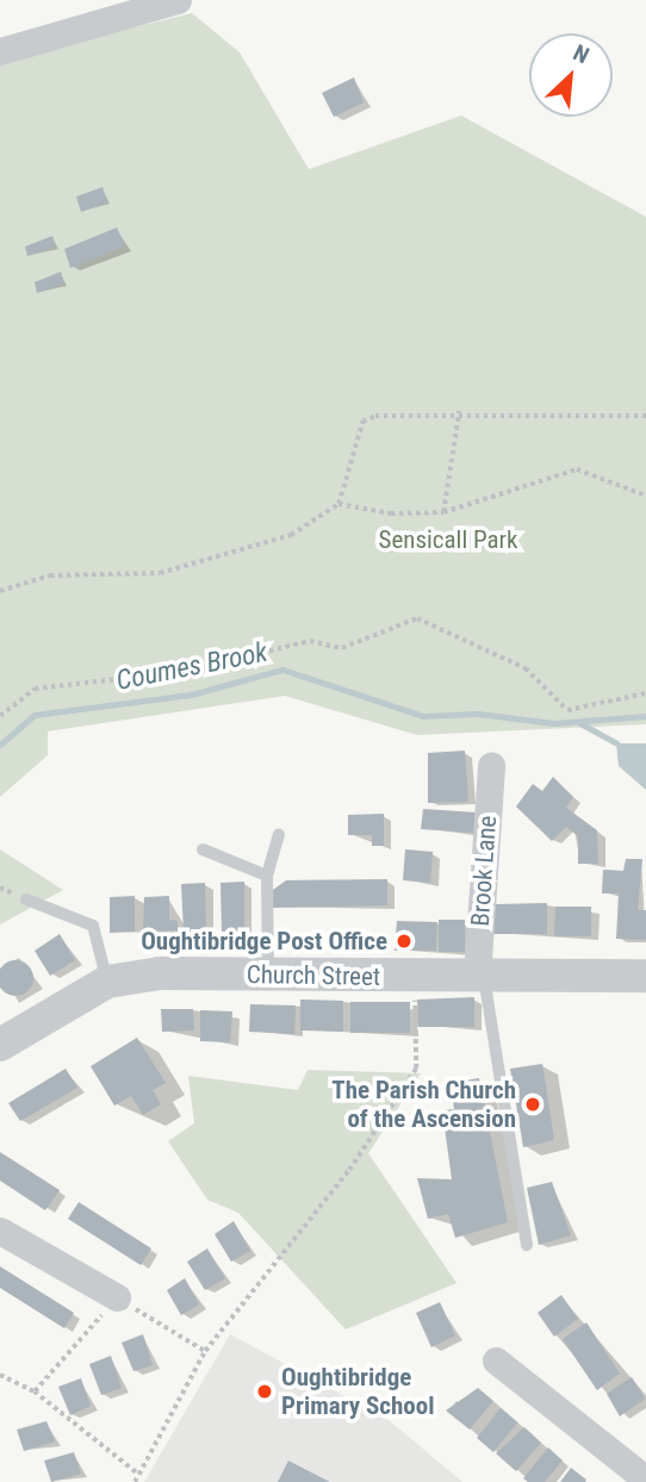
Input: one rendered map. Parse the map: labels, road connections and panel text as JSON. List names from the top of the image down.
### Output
{
  "streets": {
    "street": ["Brook Lane", "Church Street"]
  },
  "crossings": [
    ["Brook Lane", "Church Street"]
  ],
  "water": ["Coumes Brook"],
  "parks": ["Sensicall Park"],
  "places": ["Oughtibridge Post Office", "The Parish Church of the Ascension", "Oughtibridge Primary School"],
  "north": "top right"
}
